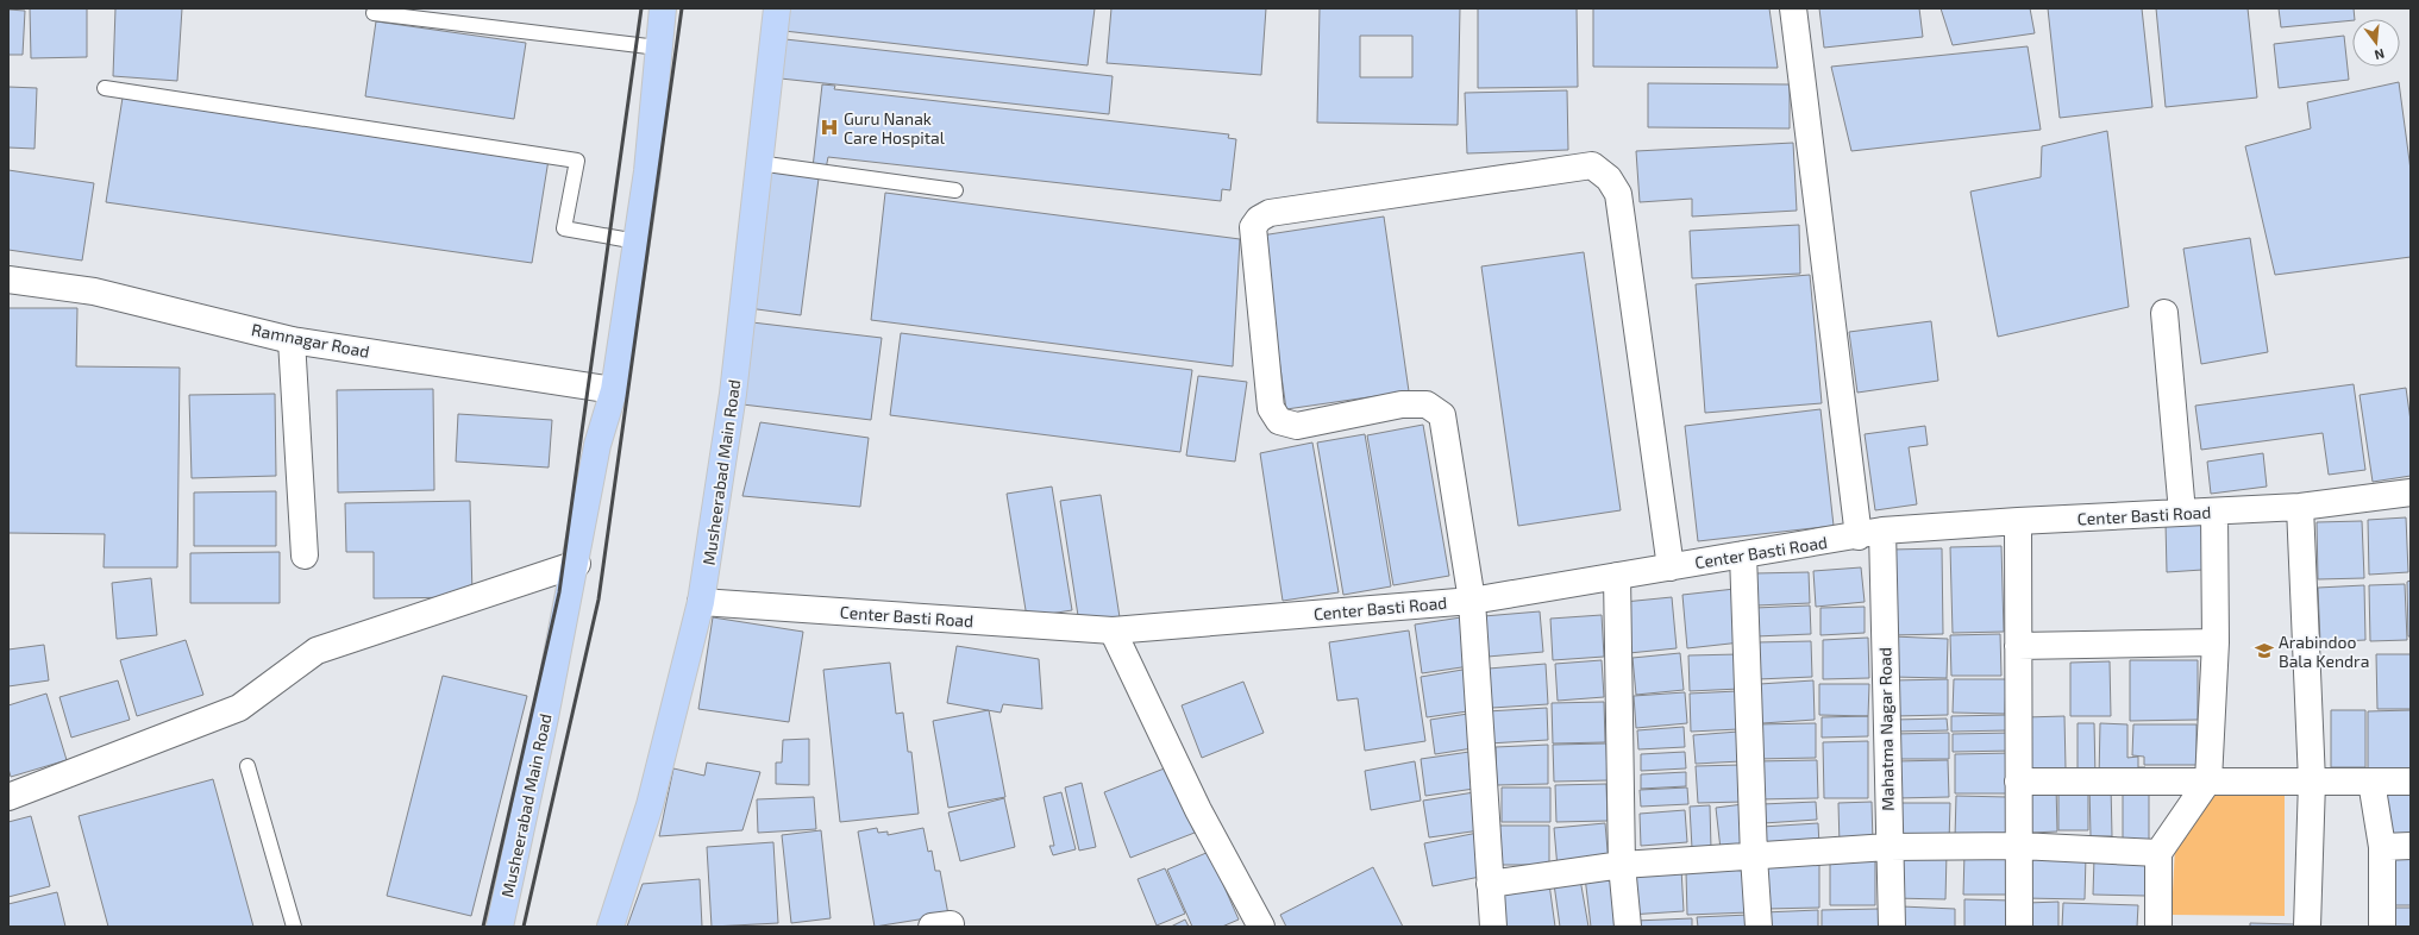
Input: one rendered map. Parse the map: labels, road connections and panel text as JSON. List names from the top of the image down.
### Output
{
  "streets": {
    "main road": ["Musheerabad Main Road"],
    "street": ["Ramnagar Road", "Center Basti Road", "Mahatma Nagar Road"]
  },
  "crossings": [
    ["Ramnagar Road", "Musheerabad Main Road"],
    ["Musheerabad Main Road", "Center Basti Road"],
    ["Center Basti Road", "Mahatma Nagar Road"]
  ],
  "places": {
    "hospital": ["Guru Nanak Care Hospital"],
    "school or university": ["Arabindoo Bala Kendra"]
  },
  "north": "bottom"
}
